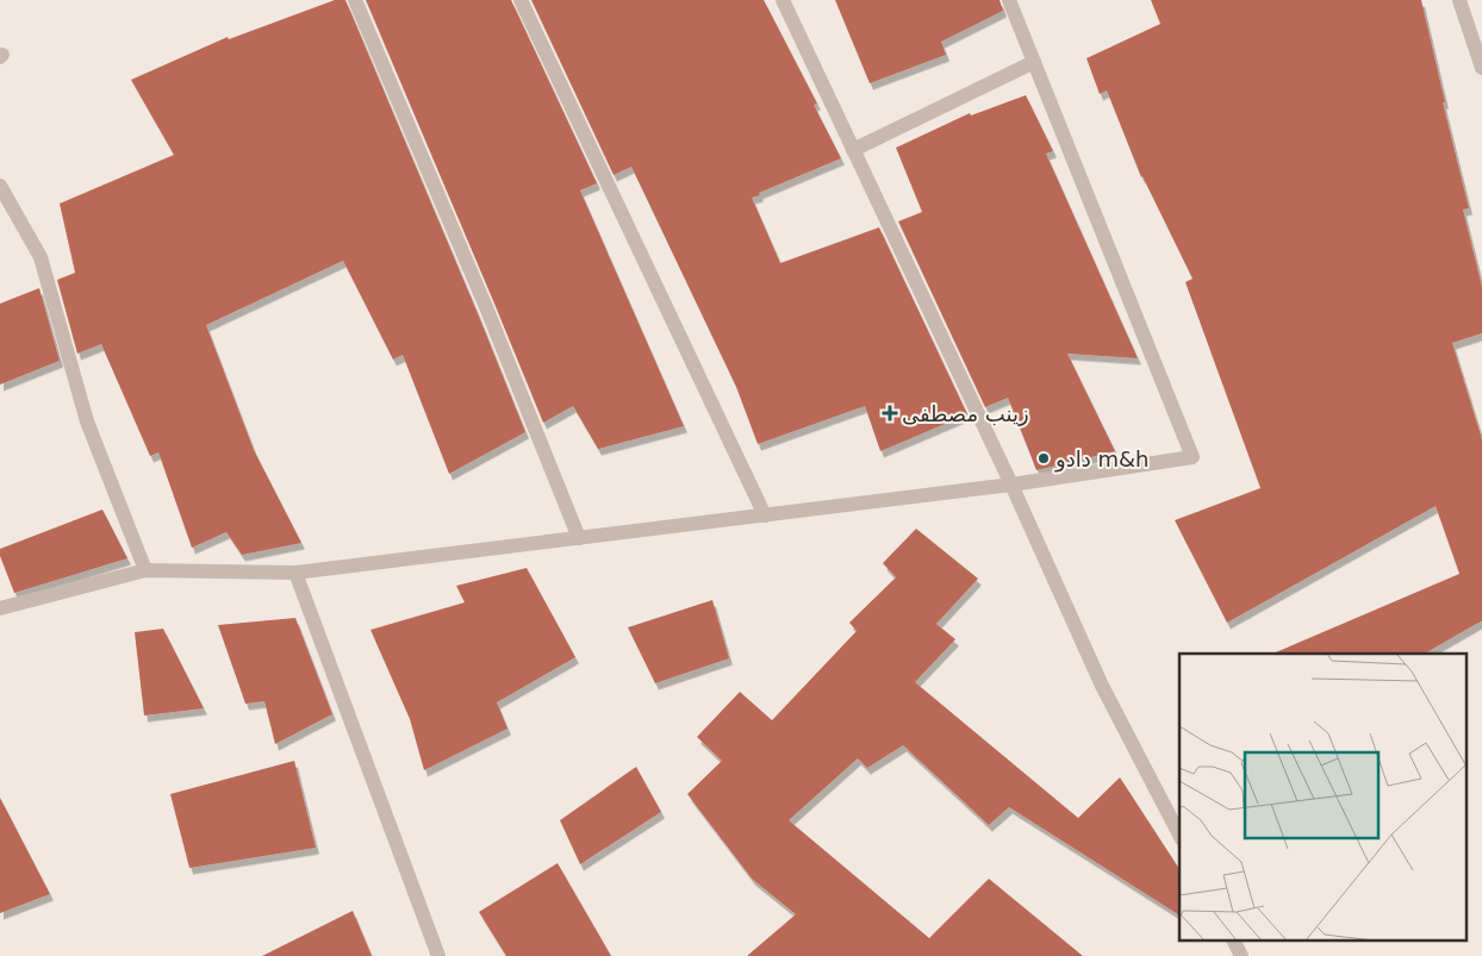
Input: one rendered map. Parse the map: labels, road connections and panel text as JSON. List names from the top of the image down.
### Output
{
  "places": {
    "health": ["زينب مصطفى"],
    "other": ["دادو m&h"]
  }
}
